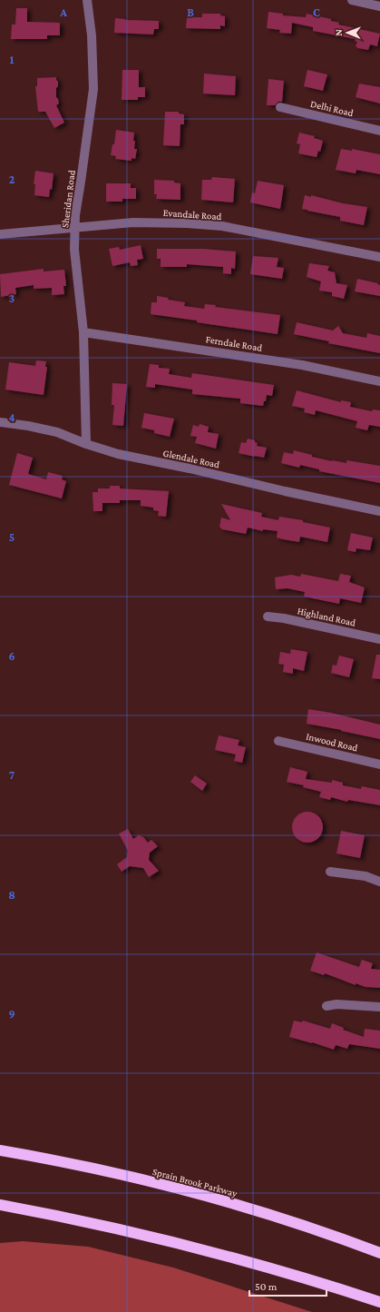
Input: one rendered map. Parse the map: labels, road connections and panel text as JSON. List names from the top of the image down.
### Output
{
  "streets": {
    "highway": ["Sprain Brook Parkway"],
    "street": [
      "Delhi Road",
      "Sheridan Road",
      "Evandale Road",
      "Ferndale Road",
      "Glendale Road",
      "Highland Road",
      "Inwood Road"
    ]
  },
  "crossings": [
    ["Sheridan Road", "Evandale Road"],
    ["Sheridan Road", "Ferndale Road"],
    ["Sheridan Road", "Glendale Road"]
  ],
  "scale_bar": "50 m",
  "north": "left",
  "grid": {
    "columns": ["A", "B", "C"],
    "rows": [
      "1",
      "2",
      "3",
      "4",
      "5",
      "6",
      "7",
      "8",
      "9"
    ]
  }
}
